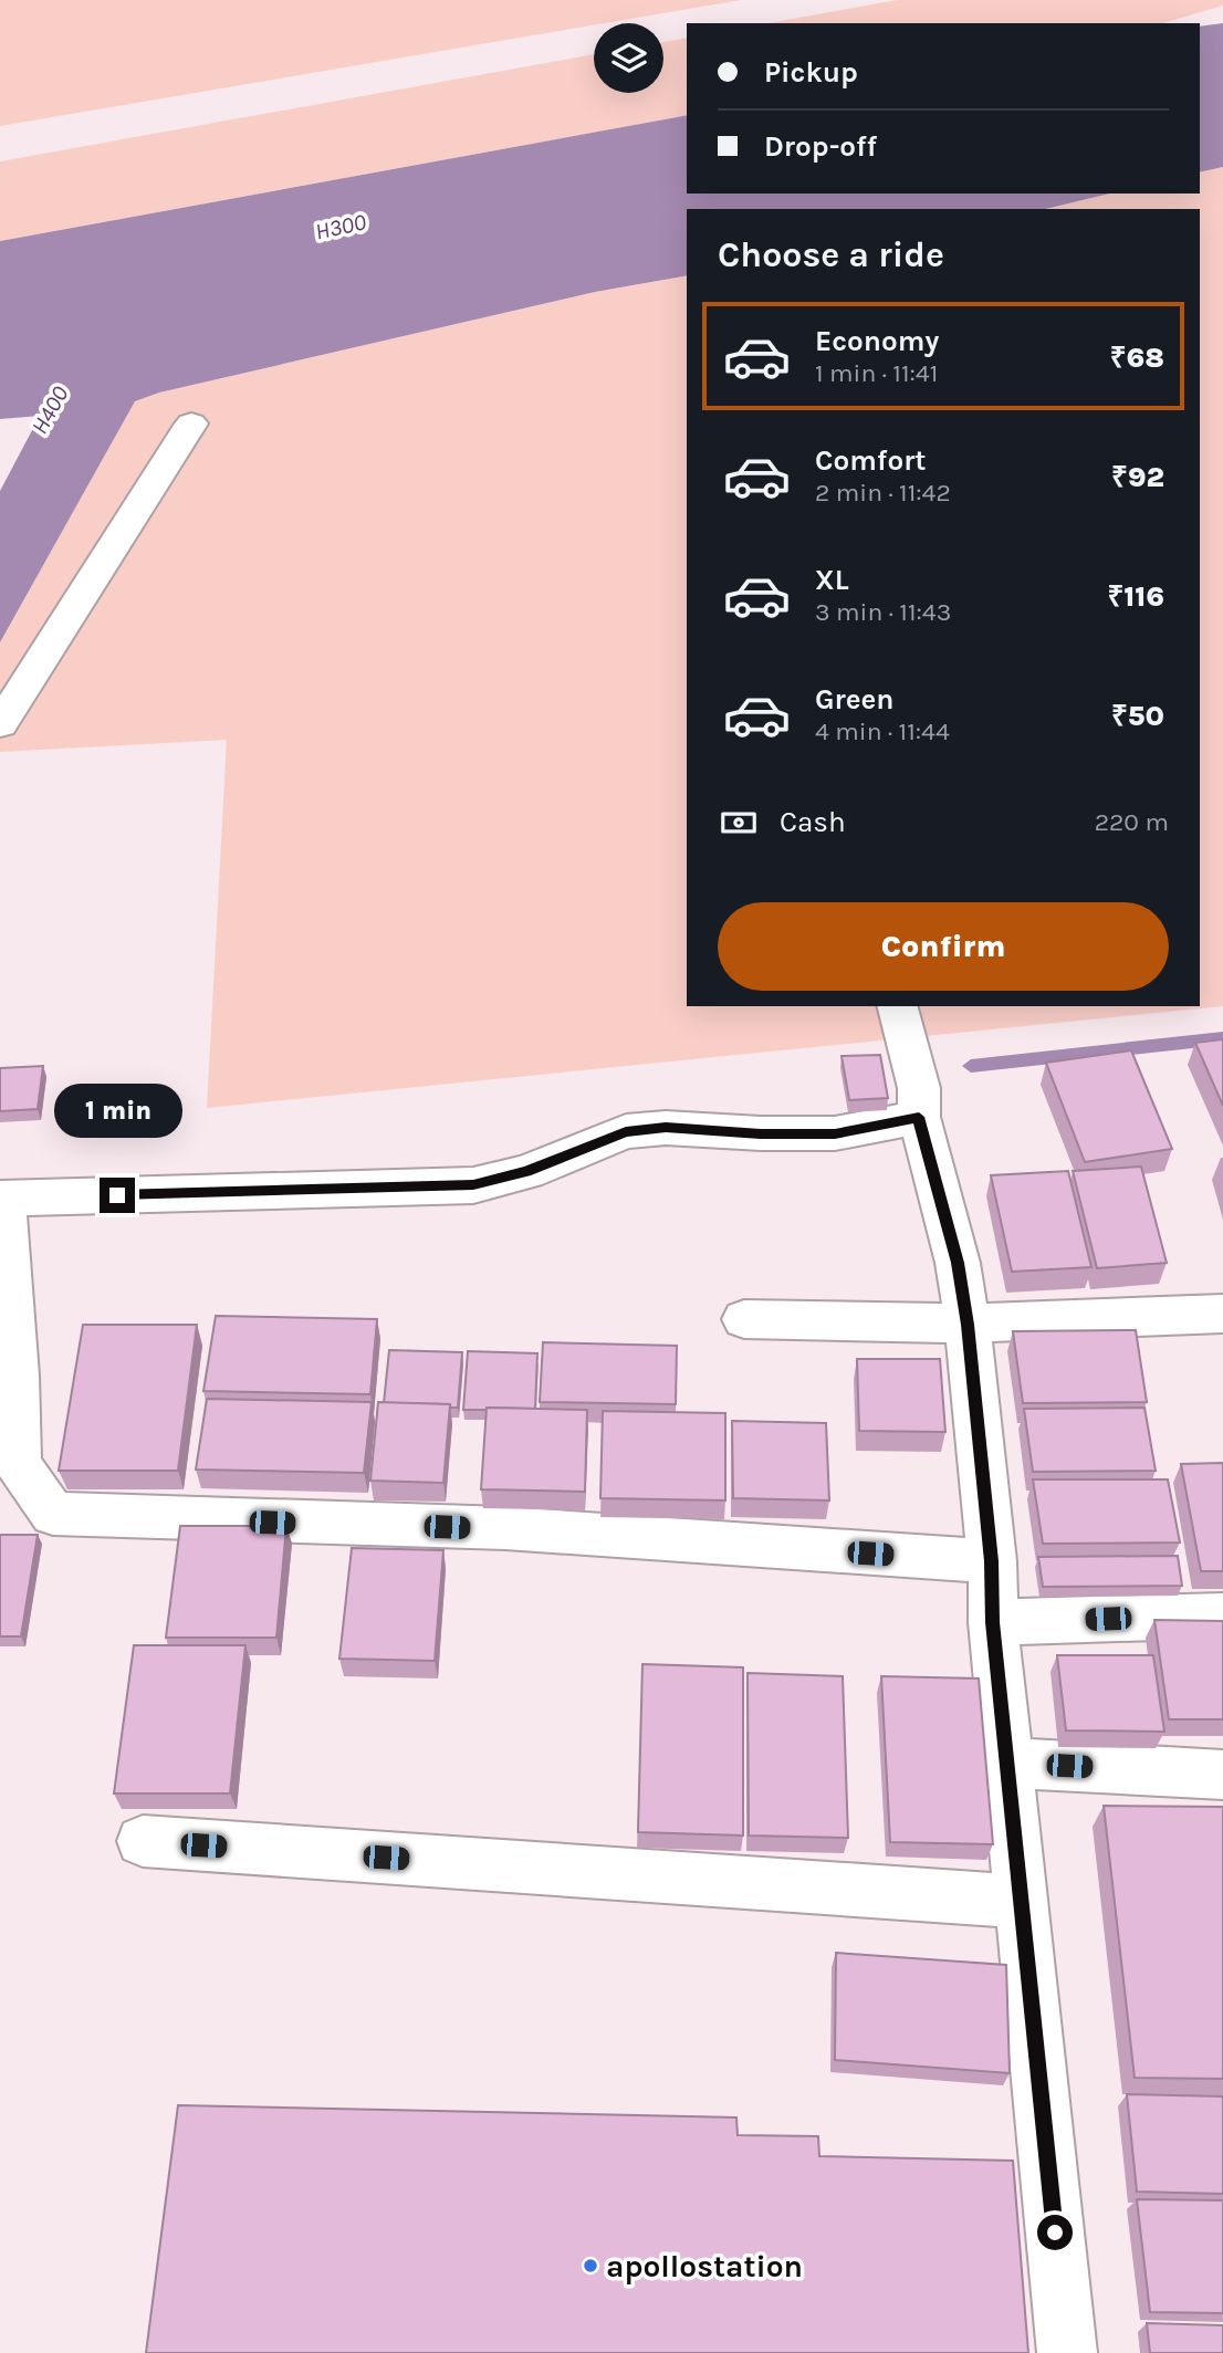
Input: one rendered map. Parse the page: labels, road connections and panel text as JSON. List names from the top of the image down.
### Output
{
  "water": ["H300", "H400"],
  "places": ["apollostation"],
  "page": {
    "banner": ["Pickup", "Drop-off"],
    "heading": "Choose a ride",
    "list": [
      {
        "name": "Economy",
        "note": "1 min · 11:41",
        "value": "₹68"
      },
      {
        "name": "Comfort",
        "note": "2 min · 11:42",
        "value": "₹92"
      },
      {
        "name": "XL",
        "note": "3 min · 11:43",
        "value": "₹116"
      },
      {
        "name": "Green",
        "note": "4 min · 11:44",
        "value": "₹50"
      }
    ],
    "pay": ["Cash", "220 m"],
    "buttons": "Confirm",
    "bubble": "1 min"
  }
}
